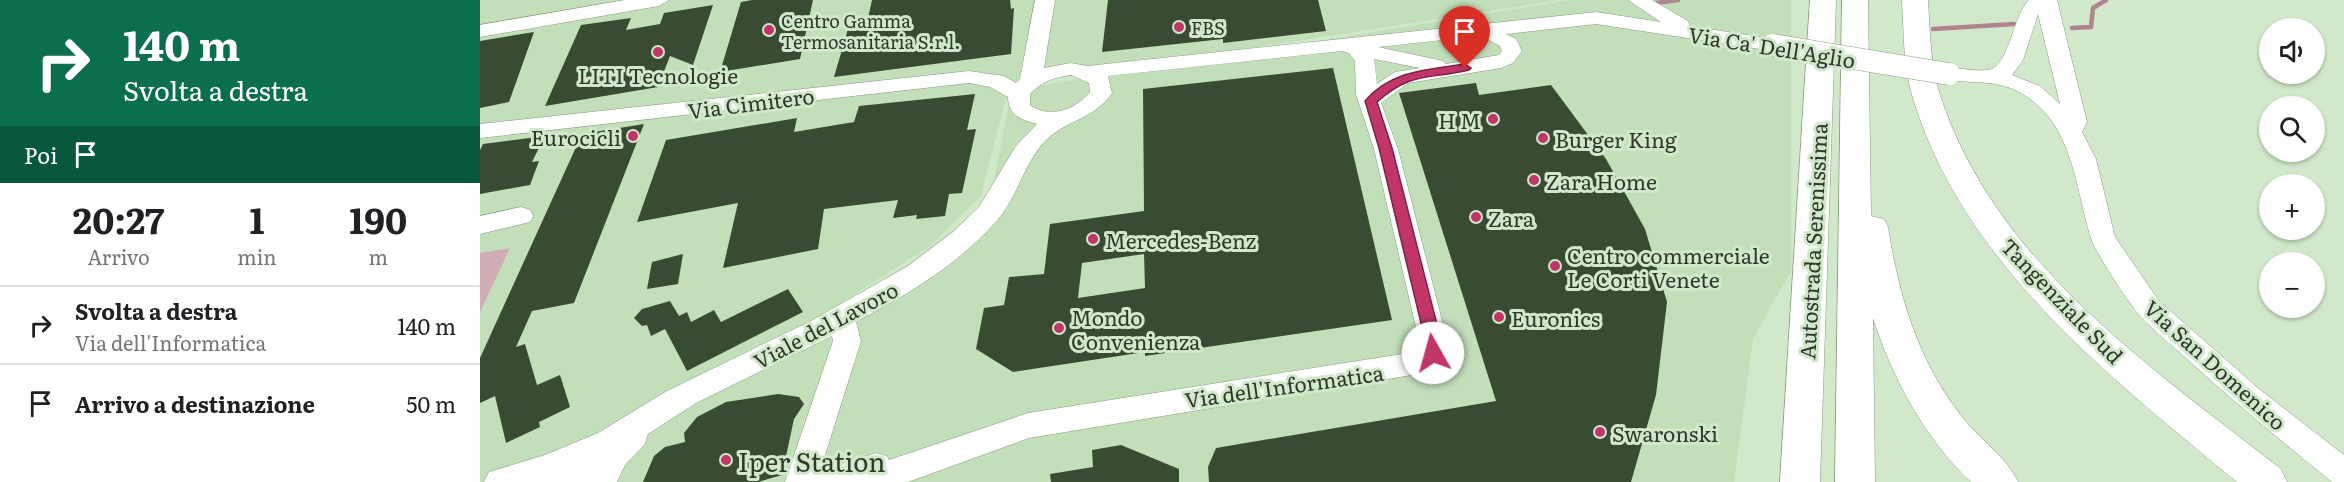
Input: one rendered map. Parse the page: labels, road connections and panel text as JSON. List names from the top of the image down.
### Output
{
  "streets": {
    "highway": ["Autostrada Serenissima", "Tangenziale Sud"],
    "street": [
      "Via Ca' Dell'Aglio",
      "Via Cimitero",
      "Viale del Lavoro",
      "Via San Domenico",
      "Via dell'Informatica"
    ]
  },
  "crossings": [
    ["Via Ca' Dell'Aglio", "Via San Domenico"],
    ["Via Cimitero", "Viale del Lavoro"]
  ],
  "places": [
    "FBS",
    "Centro Gamma Termosanitaria S.r.l.",
    "LITI Tecnologie",
    "H M",
    "Eurocicli",
    "Burger King",
    "Zara Home",
    "Zara",
    "Mercedes-Benz",
    "Centro commerciale Le Corti Venete",
    "Euronics",
    "Mondo Convenienza",
    "Swaronski",
    "Iper Station"
  ],
  "page": {
    "turn": ["140 m", "Svolta a destra"],
    "map_buttons": ["+", "−"],
    "then": "Poi",
    "eta": [
      "20:27",
      "Arrivo",
      "1",
      "min",
      "190",
      "m"
    ],
    "list": [
      {
        "name": "Svolta a destra",
        "note": "Via dell'Informatica",
        "value": "140 m"
      },
      {
        "name": "Arrivo a destinazione",
        "value": "50 m"
      }
    ]
  }
}
